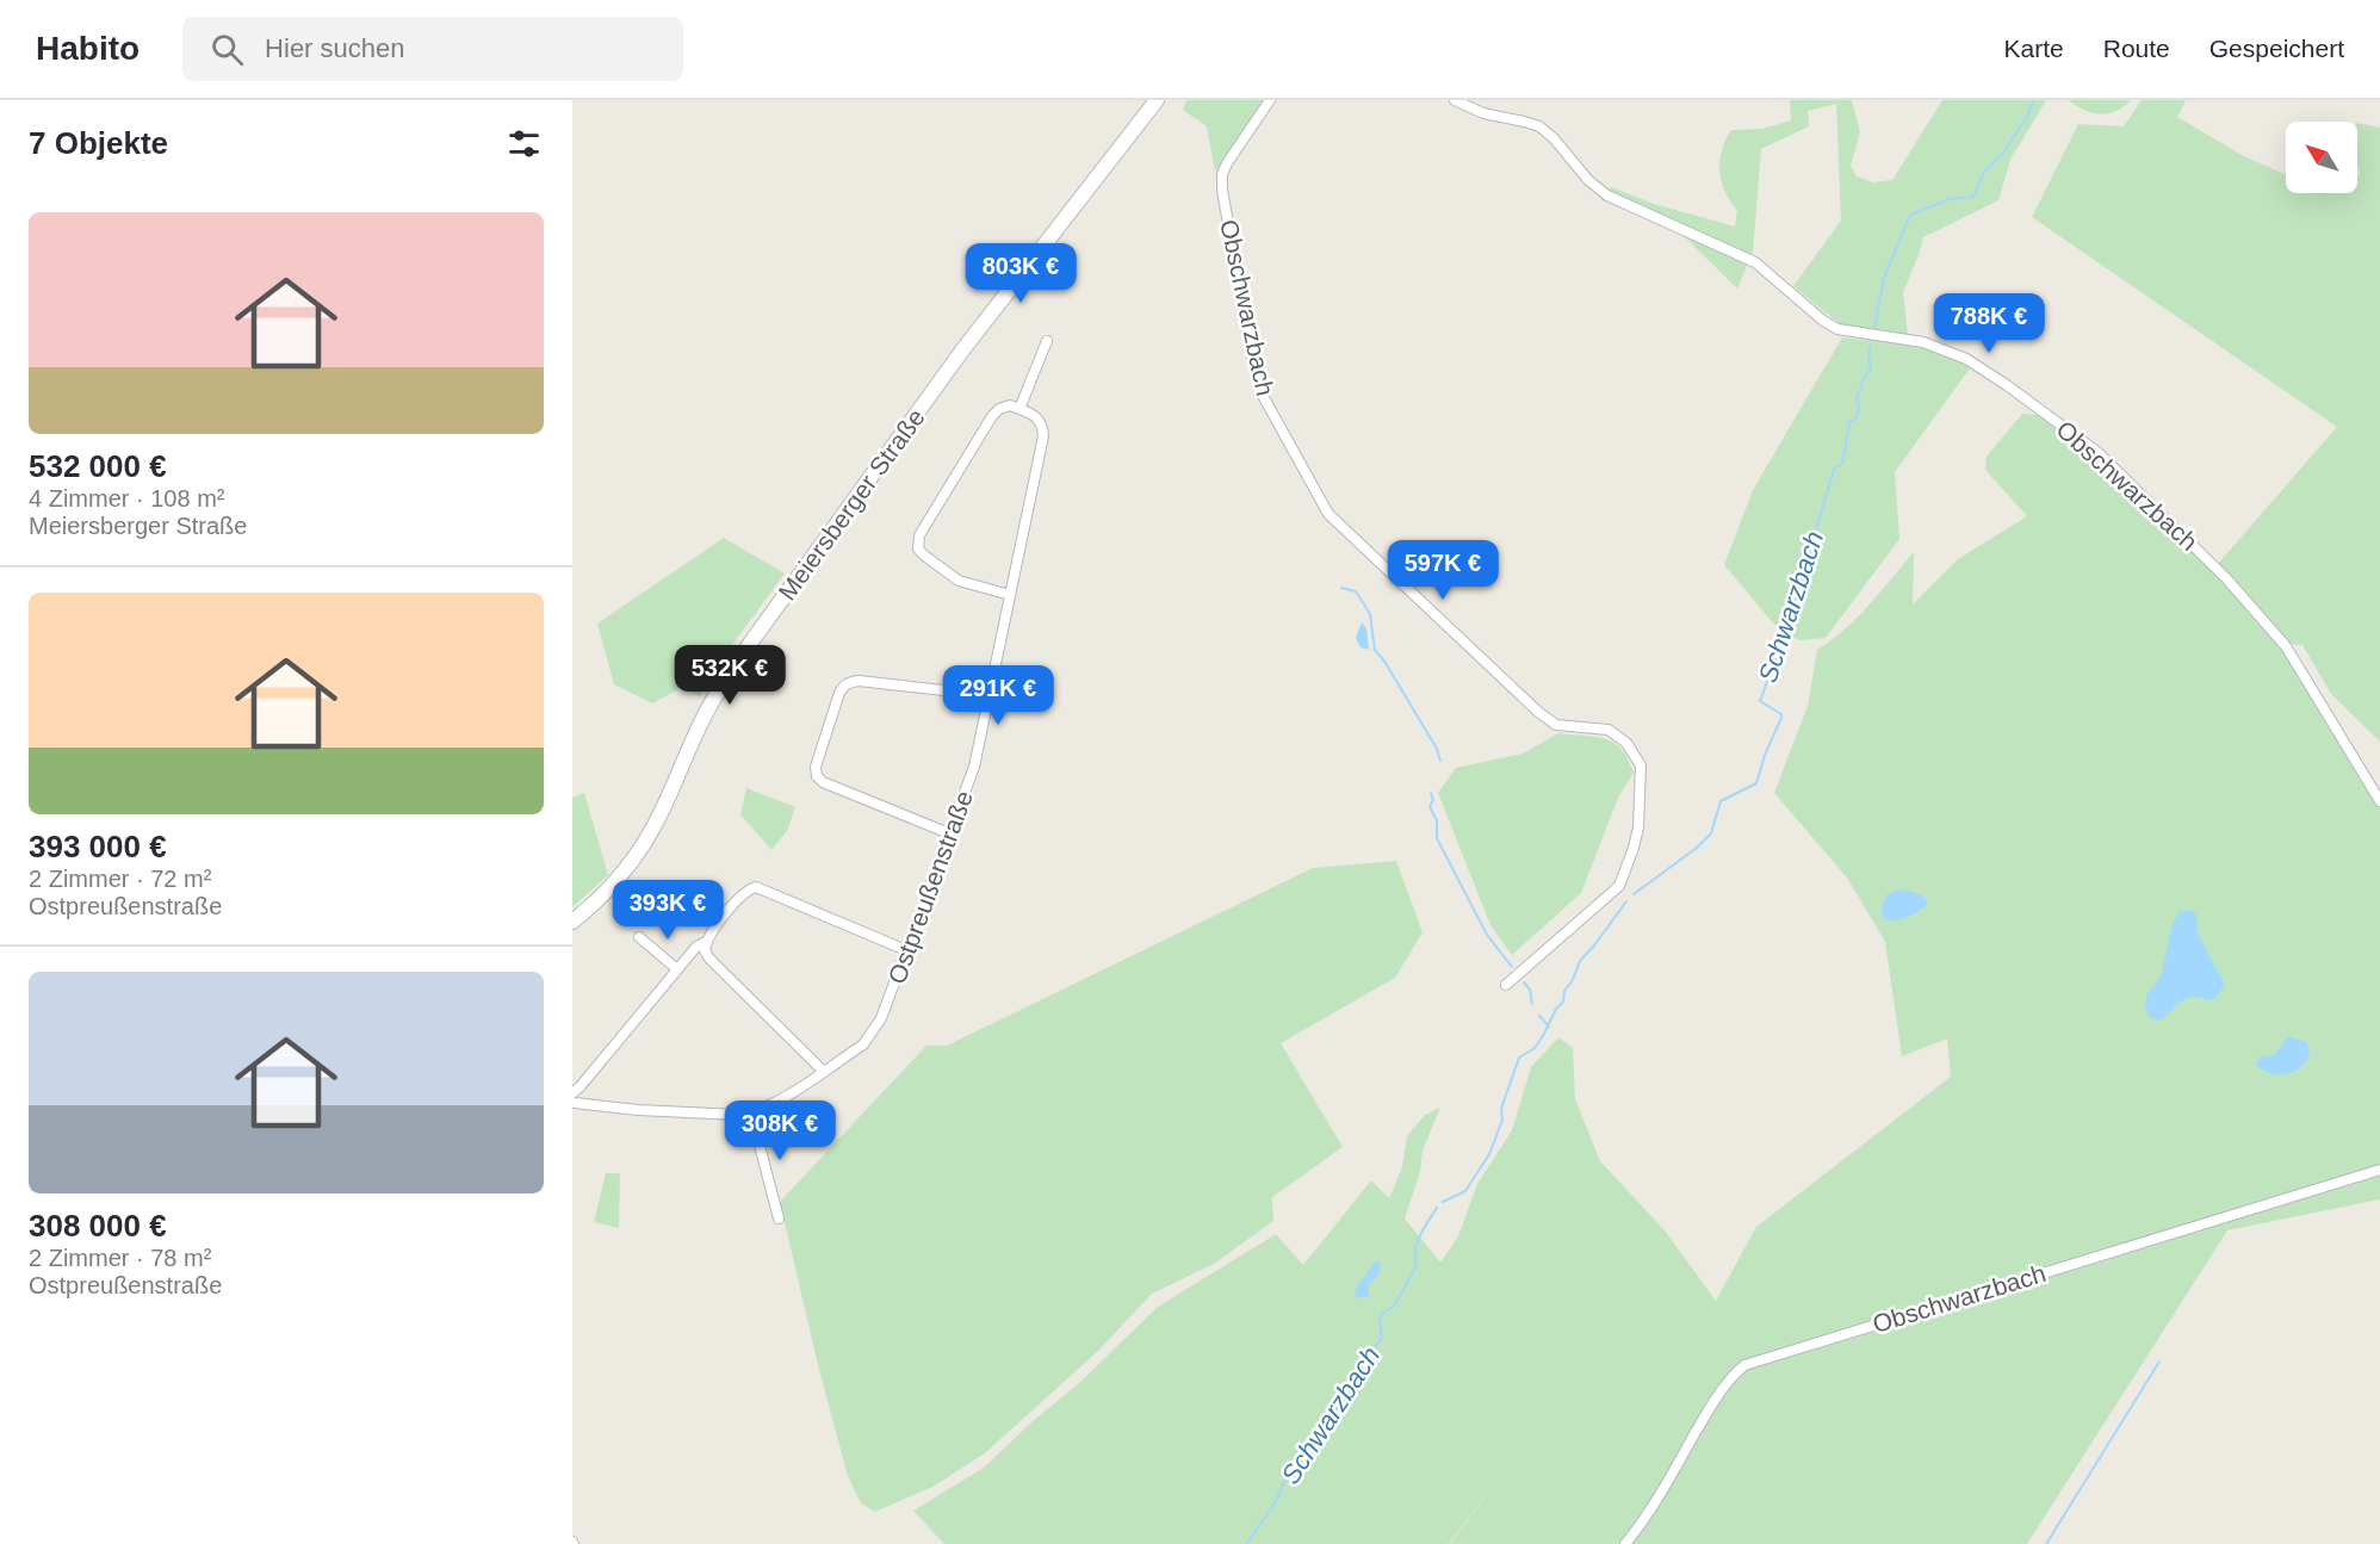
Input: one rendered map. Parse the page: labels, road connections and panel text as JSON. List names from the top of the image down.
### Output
{
  "streets": {
    "main road": ["Meiersberger Straße"],
    "street": ["Obschwarzbach", "Ostpreußenstraße"]
  },
  "water": ["Schwarzbach"],
  "north": "top left",
  "page": {
    "header": "Habito",
    "search": "Hier suchen",
    "nav": ["Karte", "Route", "Gespeichert"],
    "heading": "7 Objekte",
    "list": [
      {
        "name": "532 000 €",
        "note": "4 Zimmer · 108 m² · Meiersberger Straße"
      },
      {
        "name": "393 000 €",
        "note": "2 Zimmer · 72 m² · Ostpreußenstraße"
      },
      {
        "name": "308 000 €",
        "note": "2 Zimmer · 78 m² · Ostpreußenstraße"
      }
    ],
    "price": [
      "803K €",
      "788K €",
      "597K €",
      "532K €",
      "291K €",
      "393K €",
      "308K €"
    ]
  }
}
